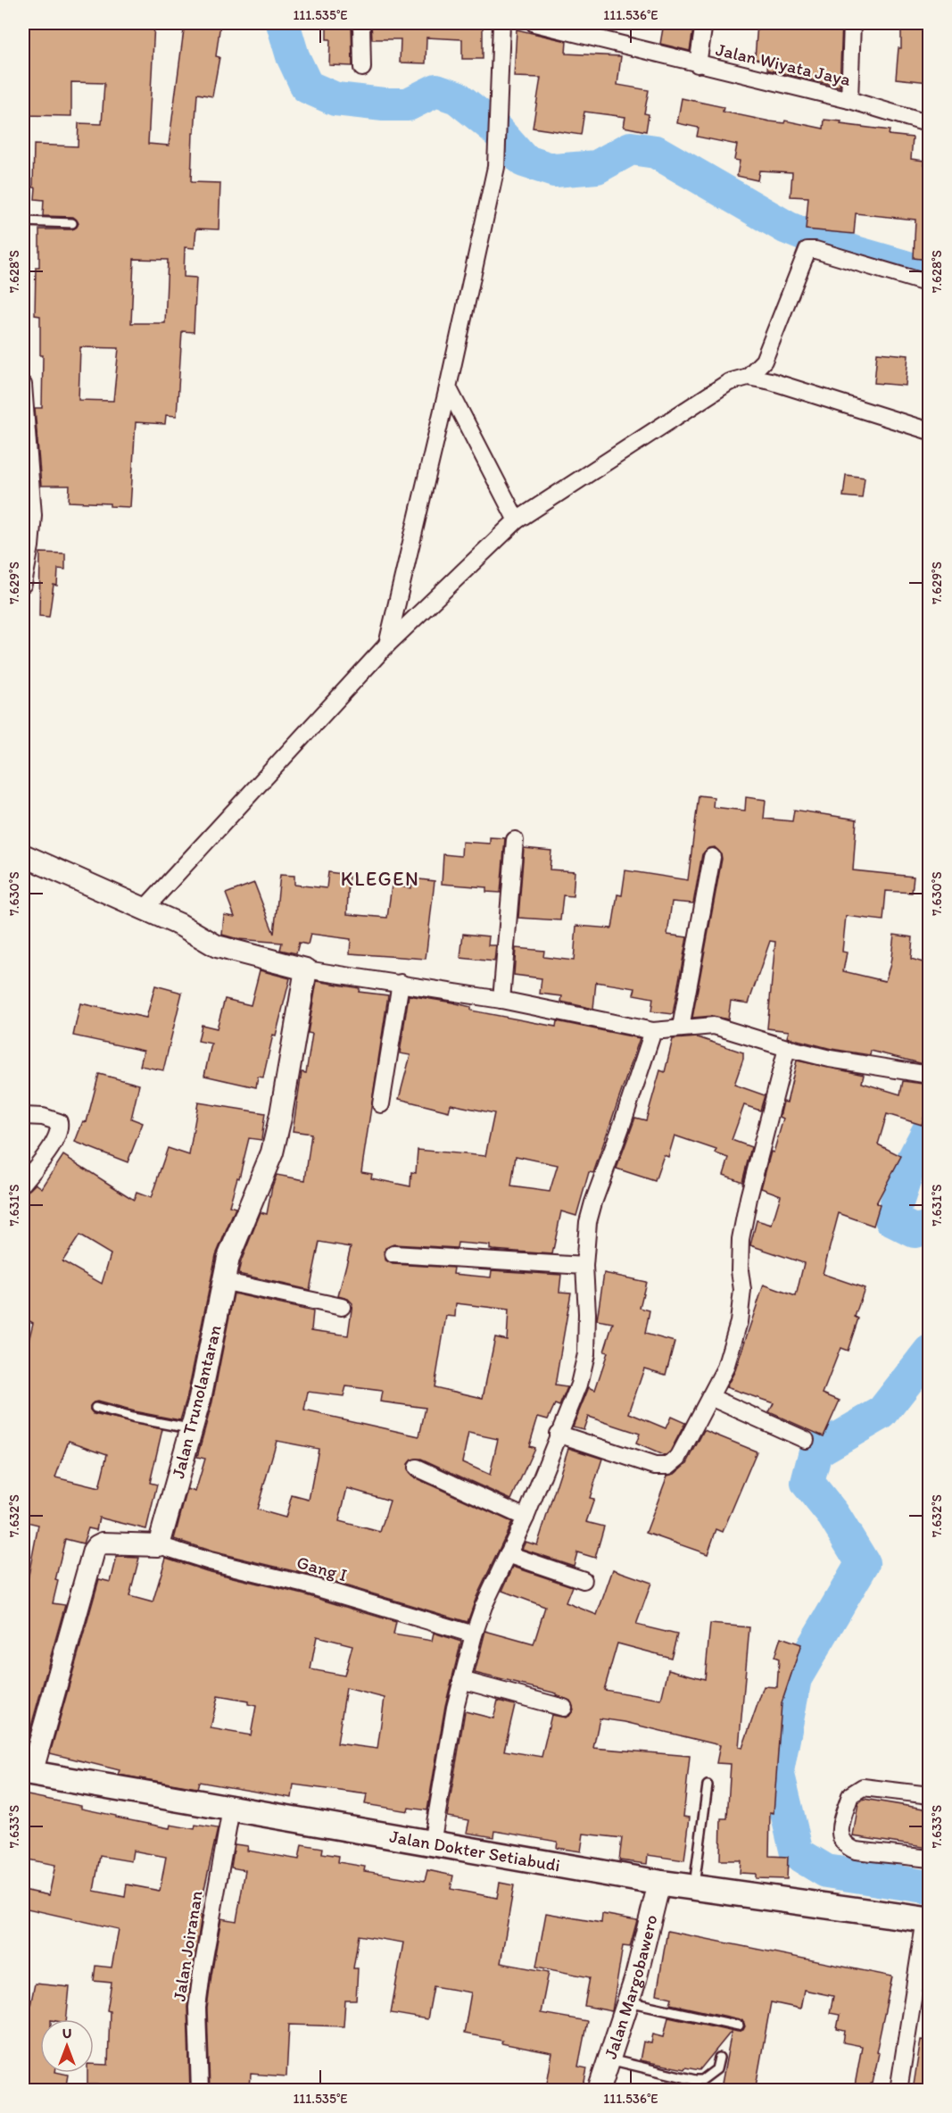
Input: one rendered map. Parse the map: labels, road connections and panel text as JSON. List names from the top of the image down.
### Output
{
  "streets": {
    "main road": ["Jalan Dokter Setiabudi"],
    "street": [
      "Jalan Wiyata Jaya",
      "Jalan Trunolantaran",
      "Gang I",
      "Jalan Joiranan",
      "Jalan Margobawero"
    ]
  },
  "crossings": [
    ["Jalan Trunolantaran", "Gang I"],
    ["Jalan Dokter Setiabudi", "Jalan Joiranan"],
    ["Jalan Dokter Setiabudi", "Jalan Margobawero"]
  ],
  "districts": ["KLEGEN"],
  "north": "top",
  "coordinates": [
    "111.535°E",
    "111.536°E",
    "7.628°S",
    "7.629°S",
    "7.630°S",
    "7.631°S",
    "7.632°S",
    "7.633°S"
  ]
}
